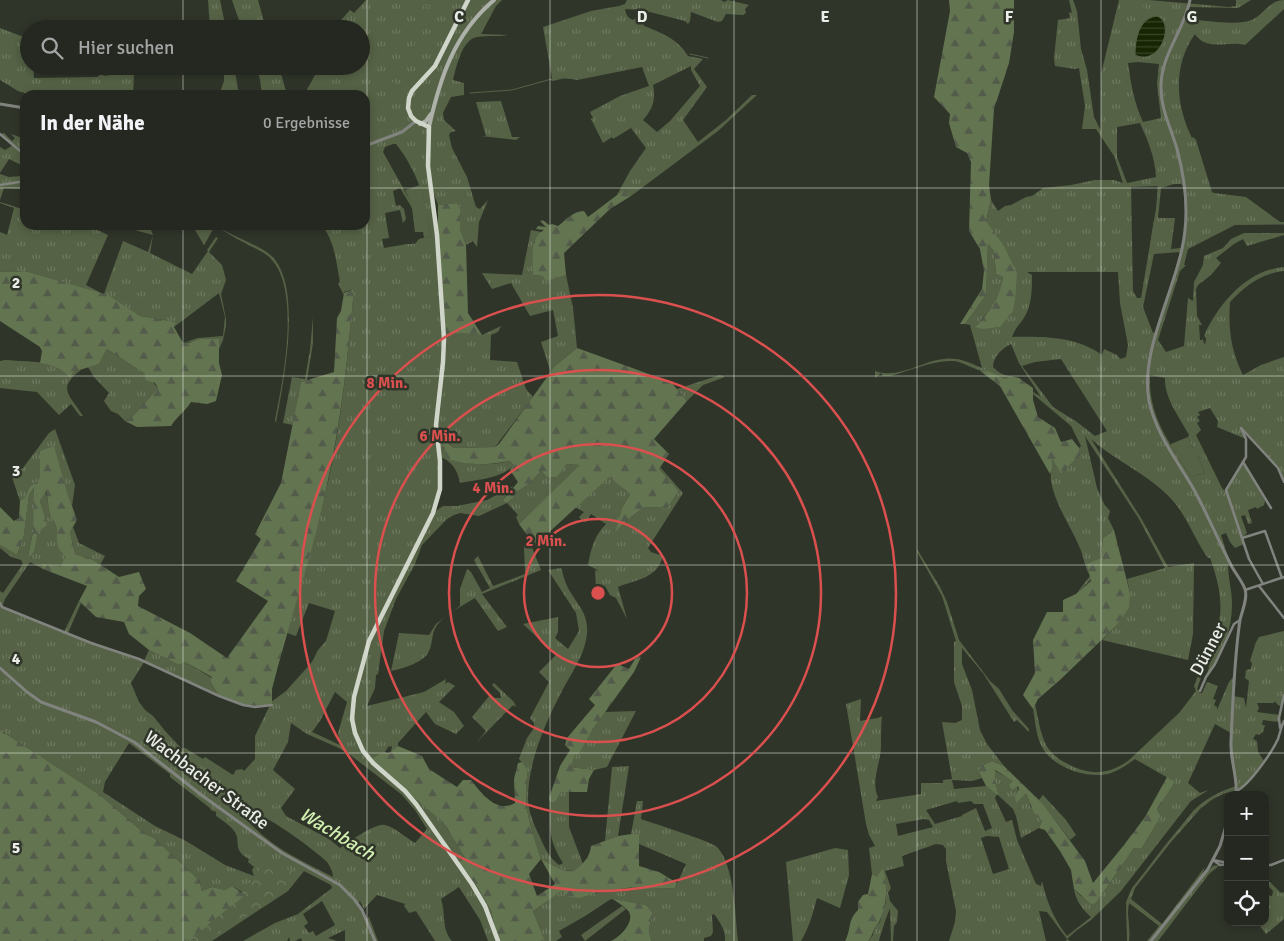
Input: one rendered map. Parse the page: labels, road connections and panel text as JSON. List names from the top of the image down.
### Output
{
  "streets": {
    "street": ["Dünner", "Wachbacher Straße"]
  },
  "water": ["Wachbach"],
  "page": {
    "search": "Hier suchen",
    "heading": ["In der Nähe", "0 Ergebnisse"],
    "map_buttons": ["+", "−"]
  },
  "grid": {
    "columns": [
      "C",
      "D",
      "E",
      "F",
      "G"
    ],
    "rows": [
      "2",
      "3",
      "4",
      "5"
    ]
  },
  "rings": [
    "8 Min.",
    "6 Min.",
    "4 Min.",
    "2 Min."
  ]
}
